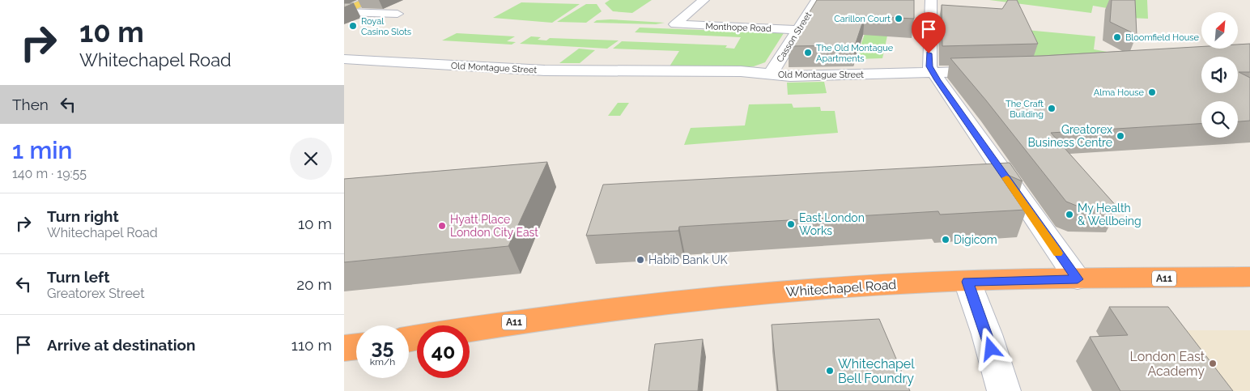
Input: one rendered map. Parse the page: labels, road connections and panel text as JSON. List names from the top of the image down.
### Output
{
  "streets": {
    "highway": ["A11", "Whitechapel Road"],
    "street": ["Monthope Road", "Casson Street", "Old Montague Street"]
  },
  "crossings": [
    ["Monthope Road", "Casson Street"],
    ["Casson Street", "Old Montague Street"]
  ],
  "places": [
    "Carillon Court",
    "Royal Casino Slots",
    "Bloomfield House",
    "The Old Montague Apartments",
    "Alma House",
    "The Craft Building",
    "Greatorex Business Centre",
    "My Health & Wellbeing",
    "East London Works",
    "Hyatt Place London City East",
    "Digicom",
    "Habib Bank UK",
    "London East Academy",
    "Whitechapel Bell Foundry"
  ],
  "north": "top right",
  "page": {
    "turn": ["10 m", "Whitechapel Road"],
    "then": "Then",
    "heading": ["1 min", "140 m · 19:55"],
    "list": [
      {
        "name": "Turn right",
        "note": "Whitechapel Road",
        "value": "10 m"
      },
      {
        "name": "Turn left",
        "note": "Greatorex Street",
        "value": "20 m"
      },
      {
        "name": "Arrive at destination",
        "value": "110 m"
      }
    ],
    "speed": "35 km/h",
    "limit": "40"
  }
}
